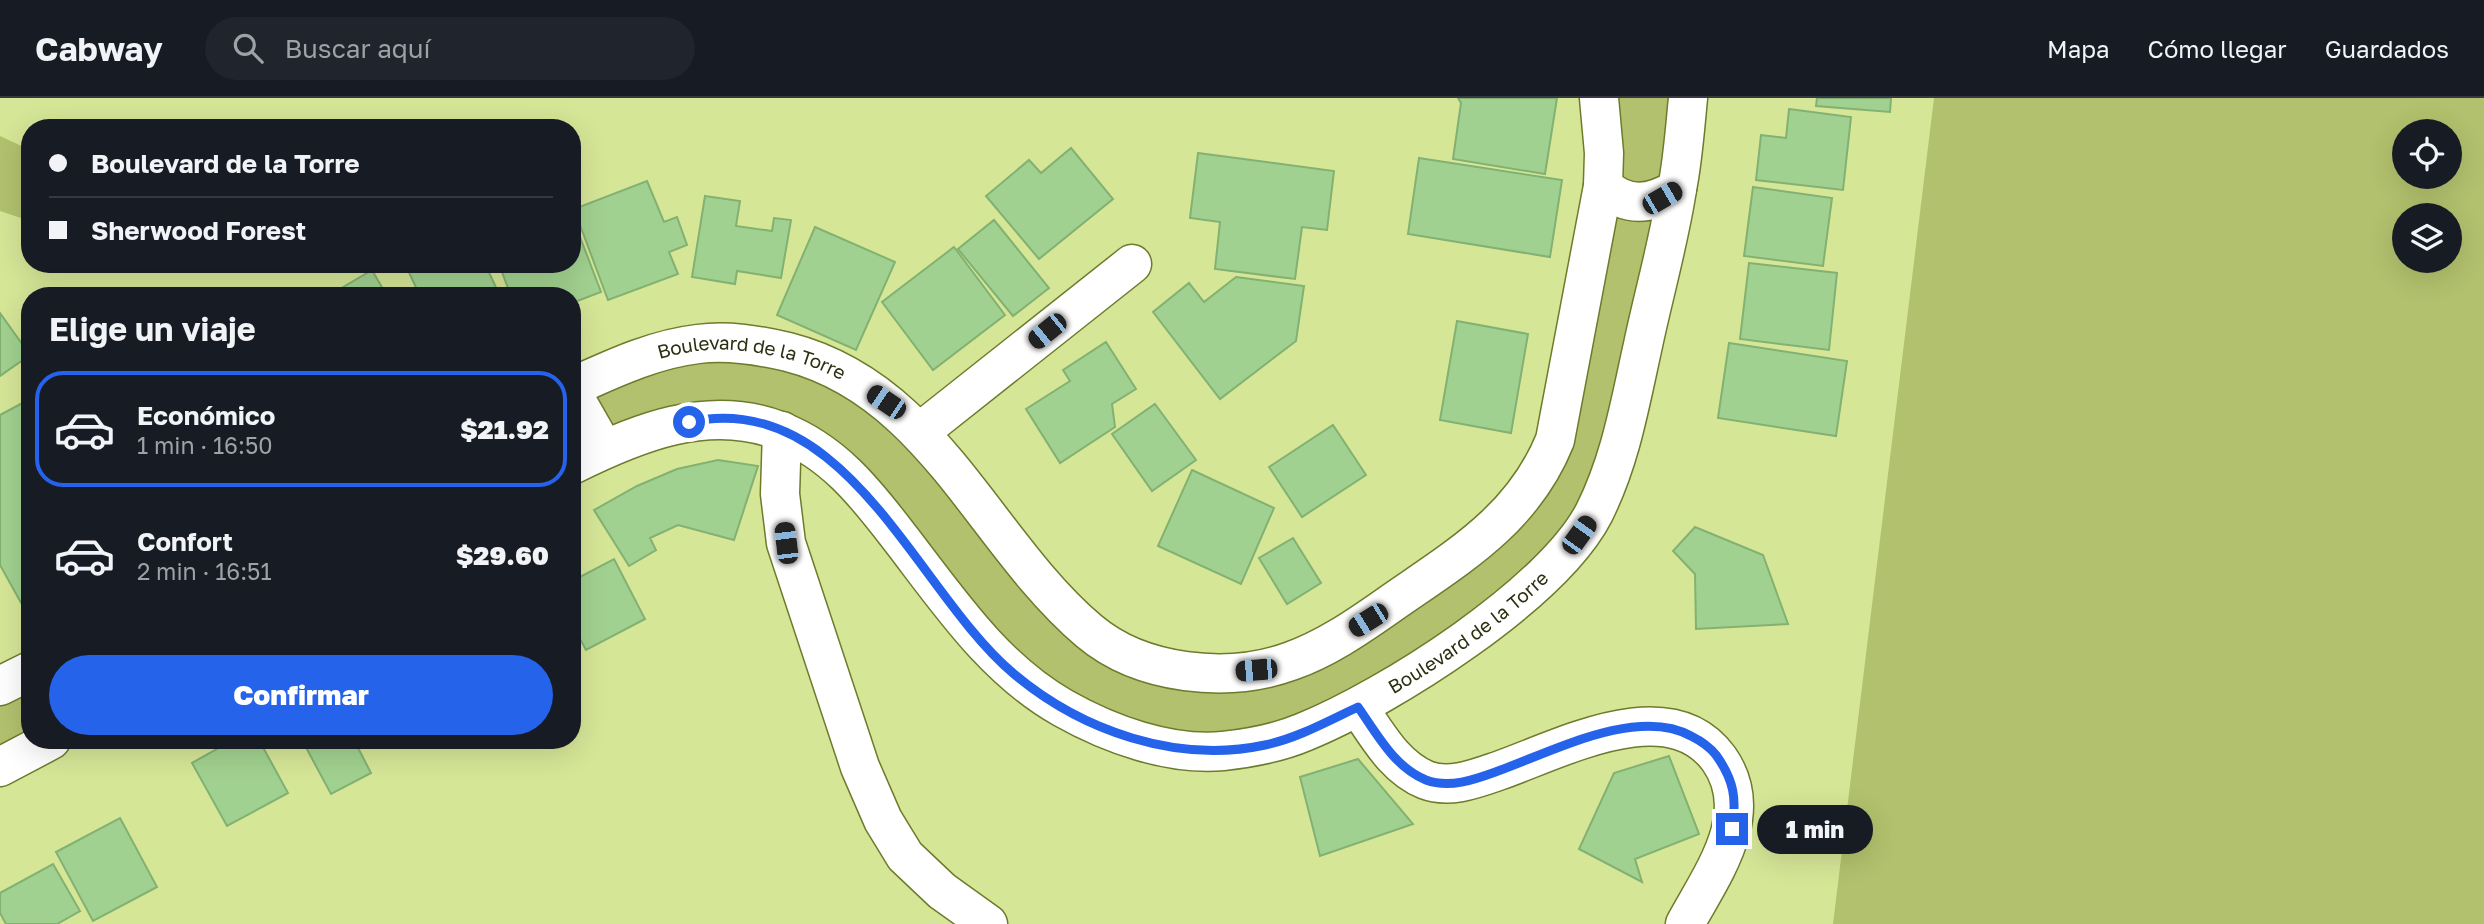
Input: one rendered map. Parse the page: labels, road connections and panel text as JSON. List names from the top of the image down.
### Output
{
  "streets": {
    "street": ["Boulevard de la Torre"]
  },
  "page": {
    "header": "Cabway",
    "search": "Buscar aquí",
    "nav": ["Mapa", "Cómo llegar", "Guardados"],
    "banner": ["Boulevard de la Torre", "Sherwood Forest"],
    "heading": "Elige un viaje",
    "list": [
      {
        "name": "Económico",
        "note": "1 min · 16:50",
        "value": "$21.92"
      },
      {
        "name": "Confort",
        "note": "2 min · 16:51",
        "value": "$29.60"
      }
    ],
    "buttons": "Confirmar",
    "bubble": "1 min"
  }
}
